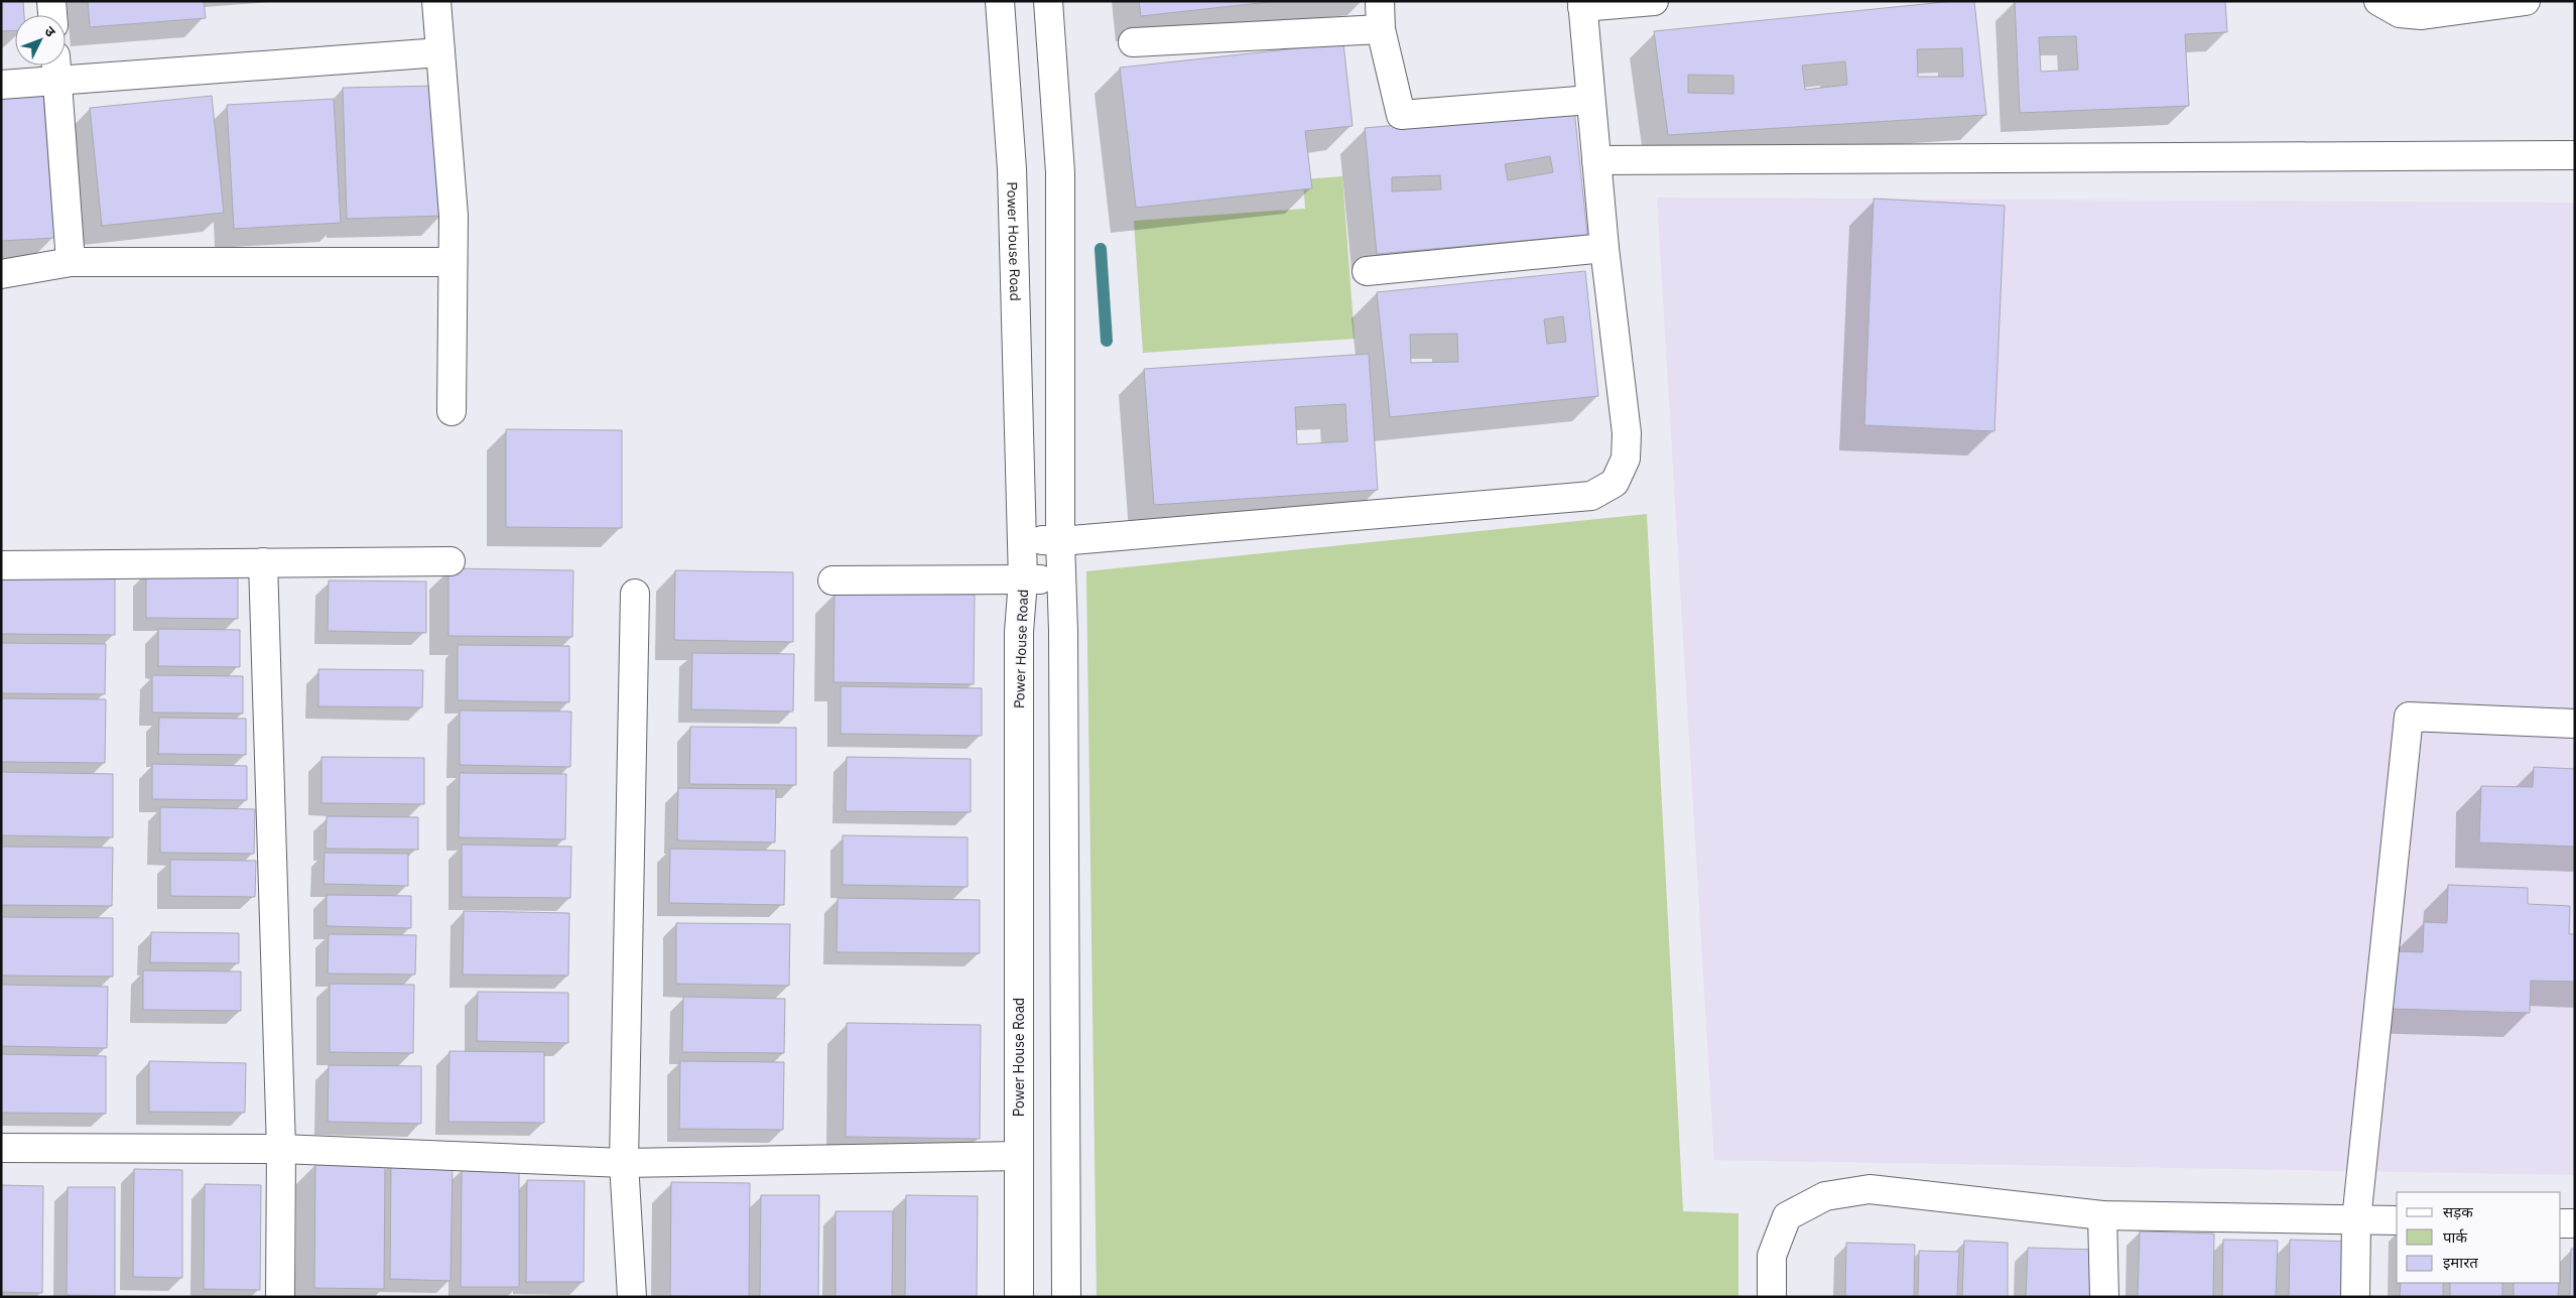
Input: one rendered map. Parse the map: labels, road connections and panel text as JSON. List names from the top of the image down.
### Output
{
  "streets": {
    "street": ["Power House Road"]
  },
  "legend": ["सड़क", "पार्क", "इमारत"],
  "north": "top right"
}
